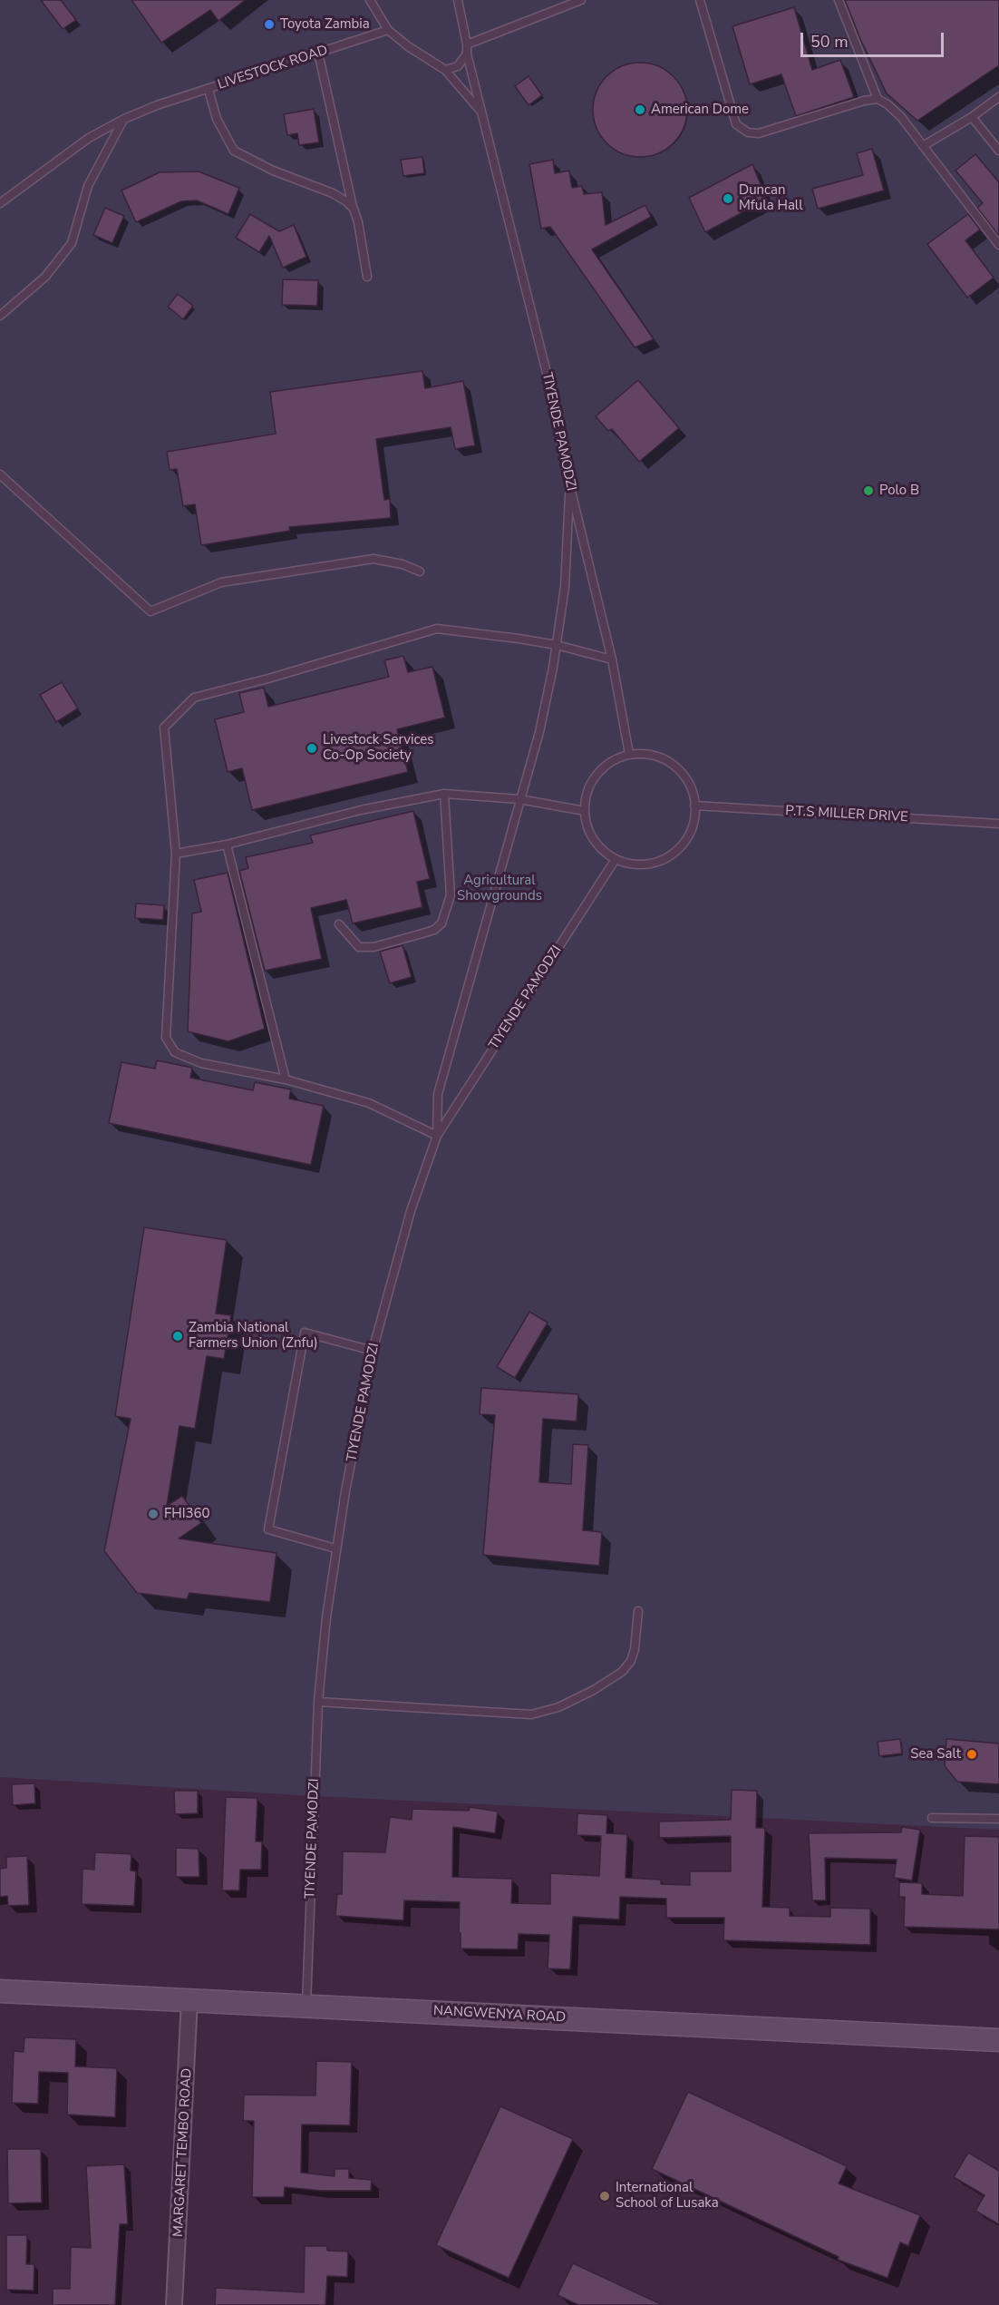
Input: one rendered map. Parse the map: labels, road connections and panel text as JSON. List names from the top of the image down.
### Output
{
  "streets": {
    "main road": ["NANGWENYA ROAD"],
    "street": ["MARGARET TEMBO ROAD"],
    "lane": ["LIVESTOCK ROAD", "TIYENDE PAMODZI", "P.T.S MILLER DRIVE"]
  },
  "crossings": [
    ["LIVESTOCK ROAD", "TIYENDE PAMODZI"],
    ["TIYENDE PAMODZI", "P.T.S MILLER DRIVE"],
    ["TIYENDE PAMODZI", "NANGWENYA ROAD"],
    ["NANGWENYA ROAD", "MARGARET TEMBO ROAD"]
  ],
  "parks": ["Agricultural Showgrounds"],
  "places": [
    "Toyota Zambia",
    "American Dome",
    "Duncan Mfula Hall",
    "Polo B",
    "Livestock Services Co-Op Society",
    "Zambia National Farmers Union (Znfu)",
    "FHI360",
    "Sea Salt",
    "International School of Lusaka"
  ],
  "scale_bar": "50 m"
}
